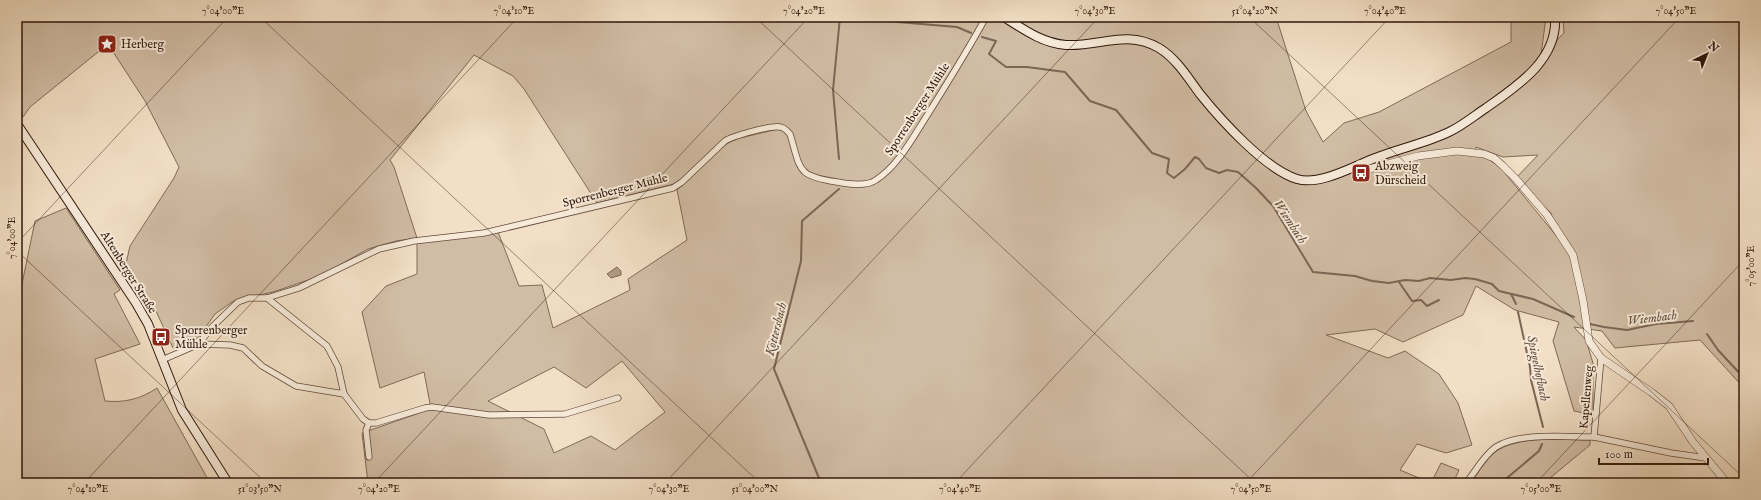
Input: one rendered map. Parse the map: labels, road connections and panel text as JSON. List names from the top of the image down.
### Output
{
  "streets": {
    "main road": ["Altenberger Straße"],
    "street": ["Sporrenberger Mühle", "Kapellenweg"]
  },
  "crossings": [
    ["Sporrenberger Mühle", "Altenberger Straße"]
  ],
  "water": ["Wiembach", "Köttersbach", "Spiegelhofbach"],
  "places": {
    "place": ["Herberg"],
    "bus stop": ["Abzweig Dürscheid", "Sporrenberger Mühle"]
  },
  "scale_bar": "100 m",
  "north": "top right",
  "coordinates": [
    "7°04'00\"E",
    "7°04'10\"E",
    "7°04'20\"E",
    "7°04'30\"E",
    "51°04'20\"N",
    "7°04'40\"E",
    "7°04'50\"E",
    "7°05'00\"E",
    "51°03'50\"N",
    "51°04'00\"N"
  ]
}
